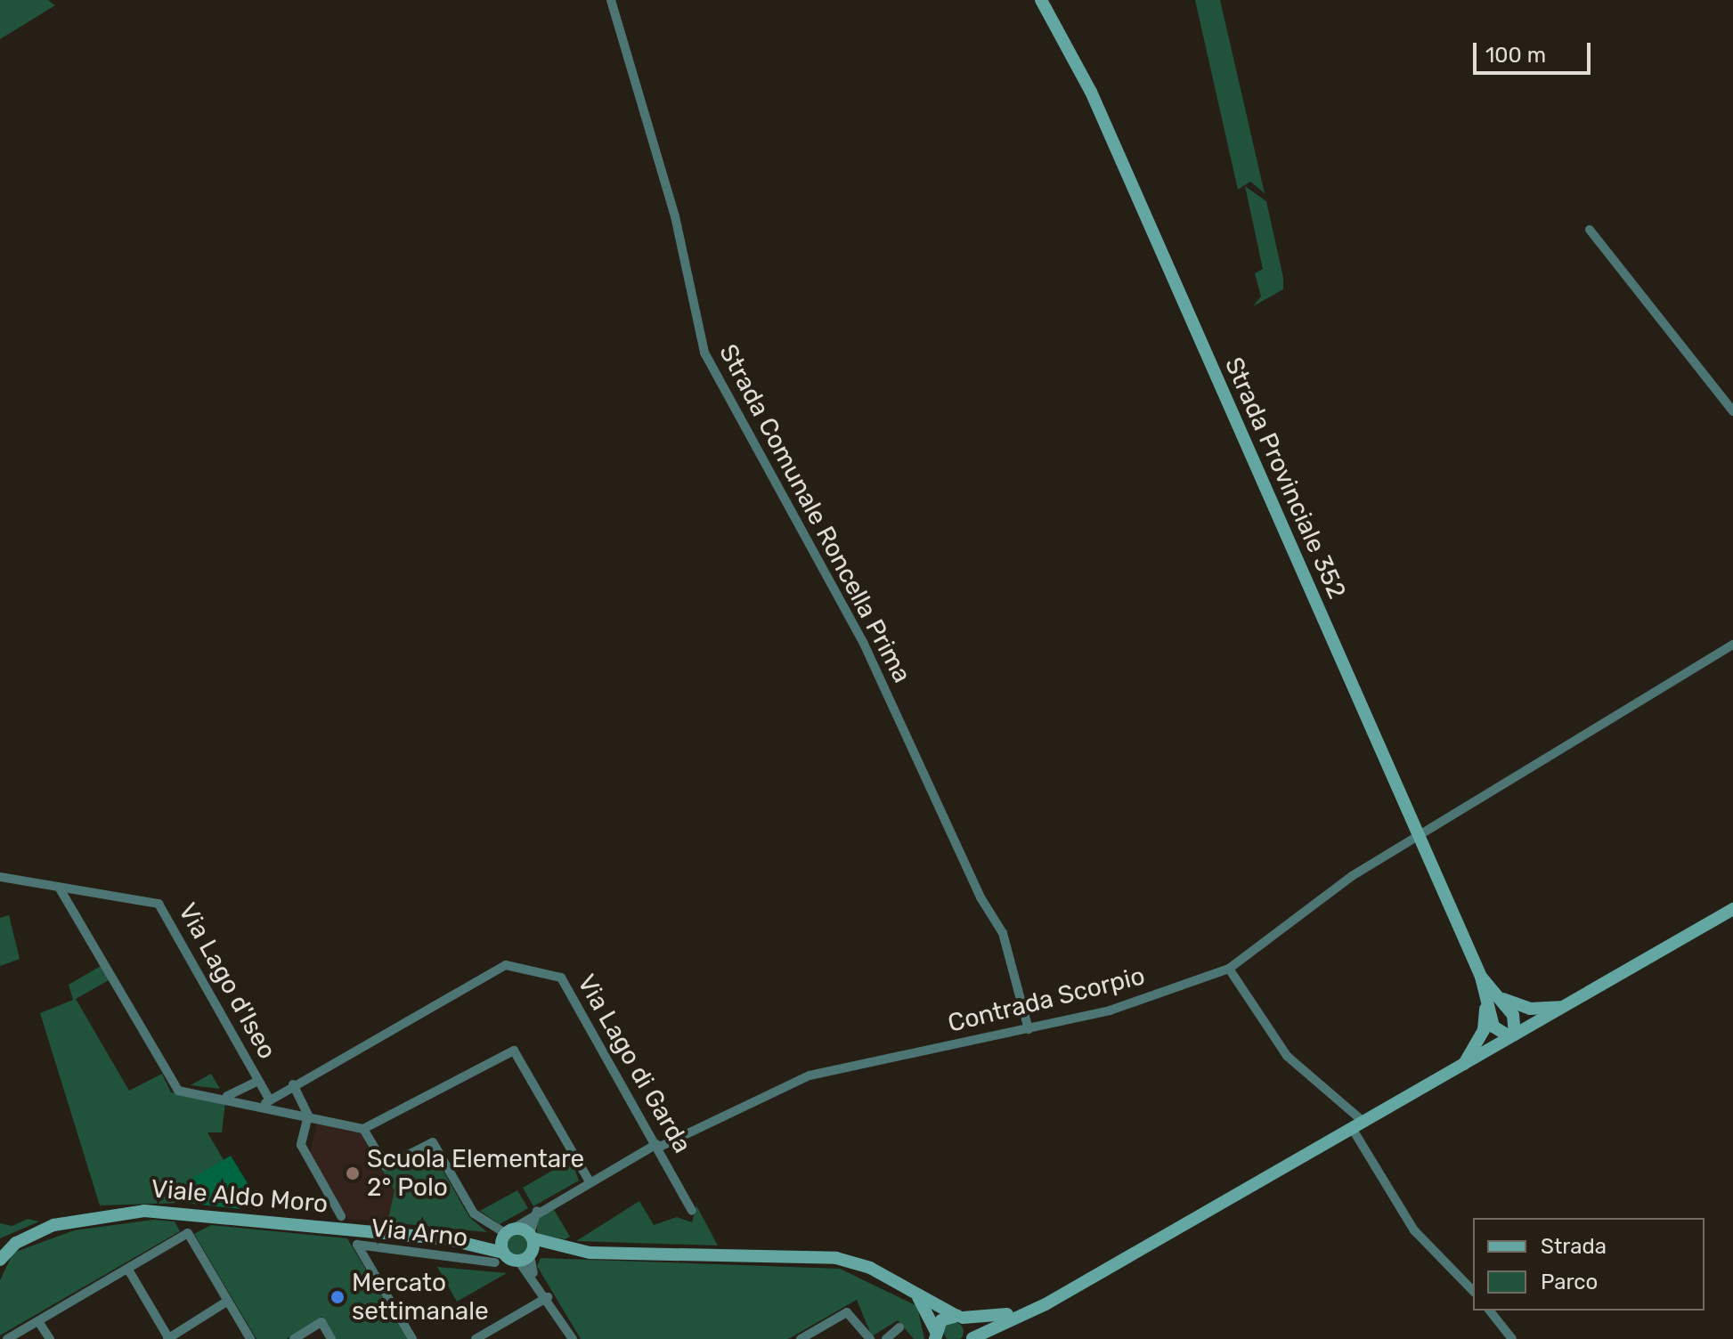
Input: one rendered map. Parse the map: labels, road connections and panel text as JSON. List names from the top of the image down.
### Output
{
  "streets": {
    "main road": ["Strada Provinciale 352", "Viale Aldo Moro"],
    "street": [
      "Strada Comunale Roncella Prima",
      "Via Lago d'Iseo",
      "Contrada Scorpio",
      "Via Lago di Garda",
      "Via Arno"
    ]
  },
  "crossings": [
    ["Strada Provinciale 352", "Contrada Scorpio"],
    ["Strada Comunale Roncella Prima", "Contrada Scorpio"],
    ["Via Lago d'Iseo", "Via Lago di Garda"],
    ["Contrada Scorpio", "Via Lago di Garda"],
    ["Contrada Scorpio", "Viale Aldo Moro"],
    ["Viale Aldo Moro", "Via Arno"]
  ],
  "places": ["Scuola Elementare 2° Polo", "Mercato settimanale"],
  "legend": ["Strada", "Parco"],
  "scale_bar": "100 m"
}
